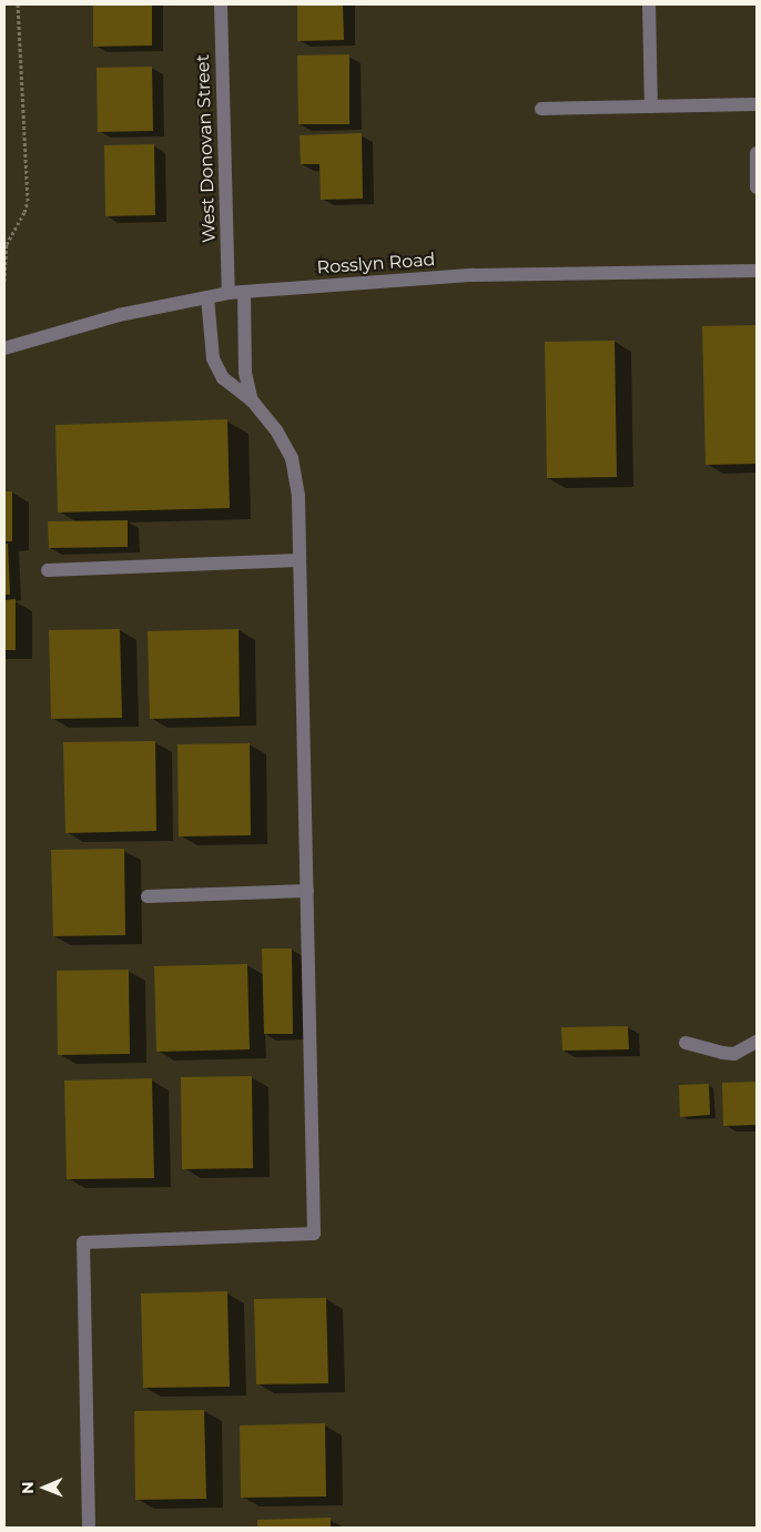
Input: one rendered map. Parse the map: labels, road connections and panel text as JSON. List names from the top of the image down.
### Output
{
  "streets": {
    "street": ["West Donovan Street", "Rosslyn Road"]
  },
  "crossings": [
    ["West Donovan Street", "Rosslyn Road"]
  ],
  "north": "left"
}
